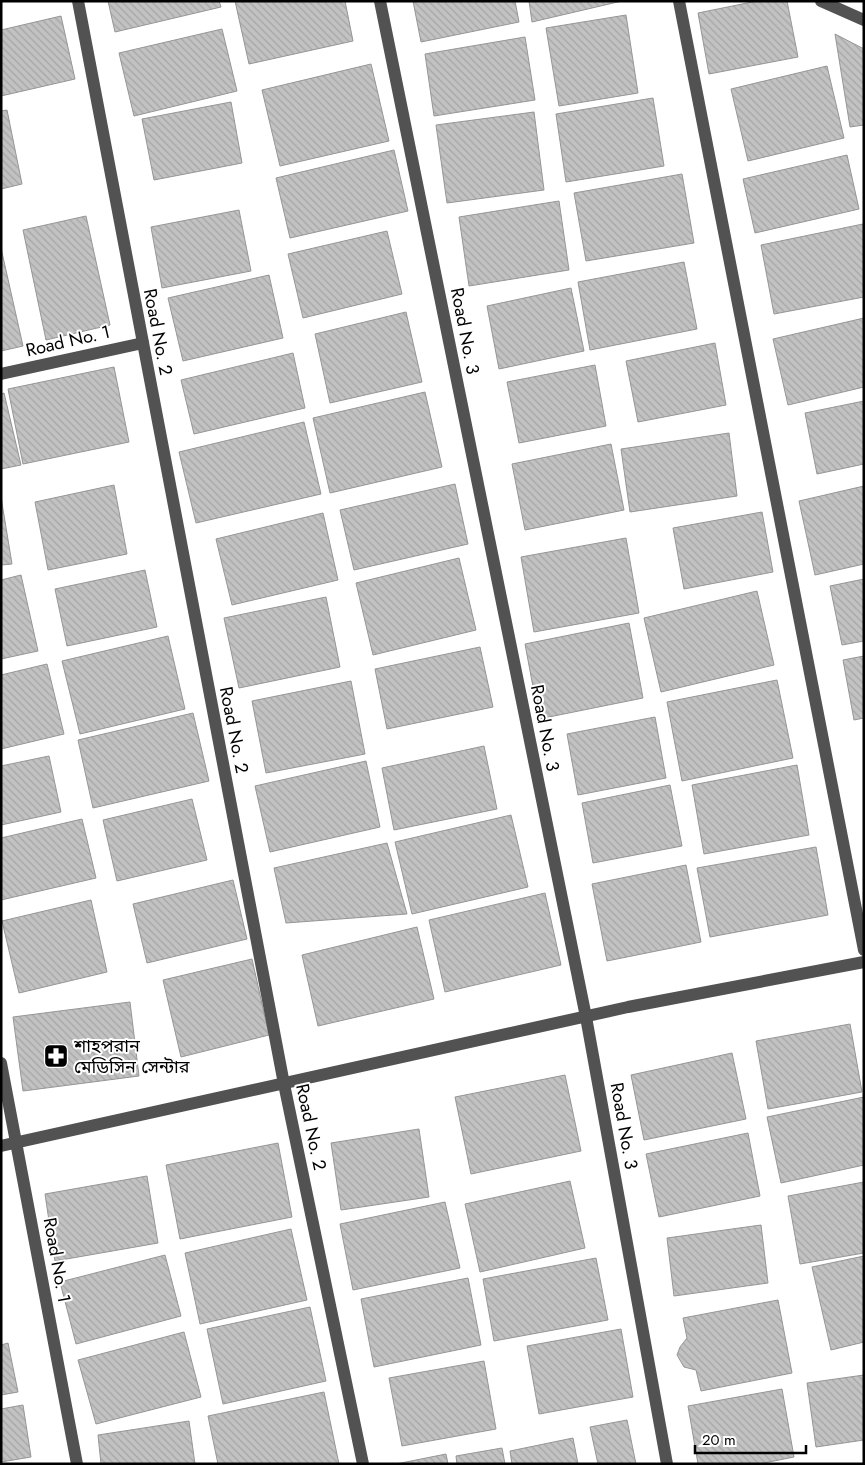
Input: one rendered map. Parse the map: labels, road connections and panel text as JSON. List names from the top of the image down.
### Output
{
  "streets": {
    "street": ["Road No. 3", "Road No. 2", "Road No. 1"]
  },
  "crossings": [
    ["Road No. 2", "Road No. 1"]
  ],
  "places": {
    "pharmacy": ["শাহপরান মেডিসিন সেন্টার"]
  },
  "scale_bar": "20 m"
}
